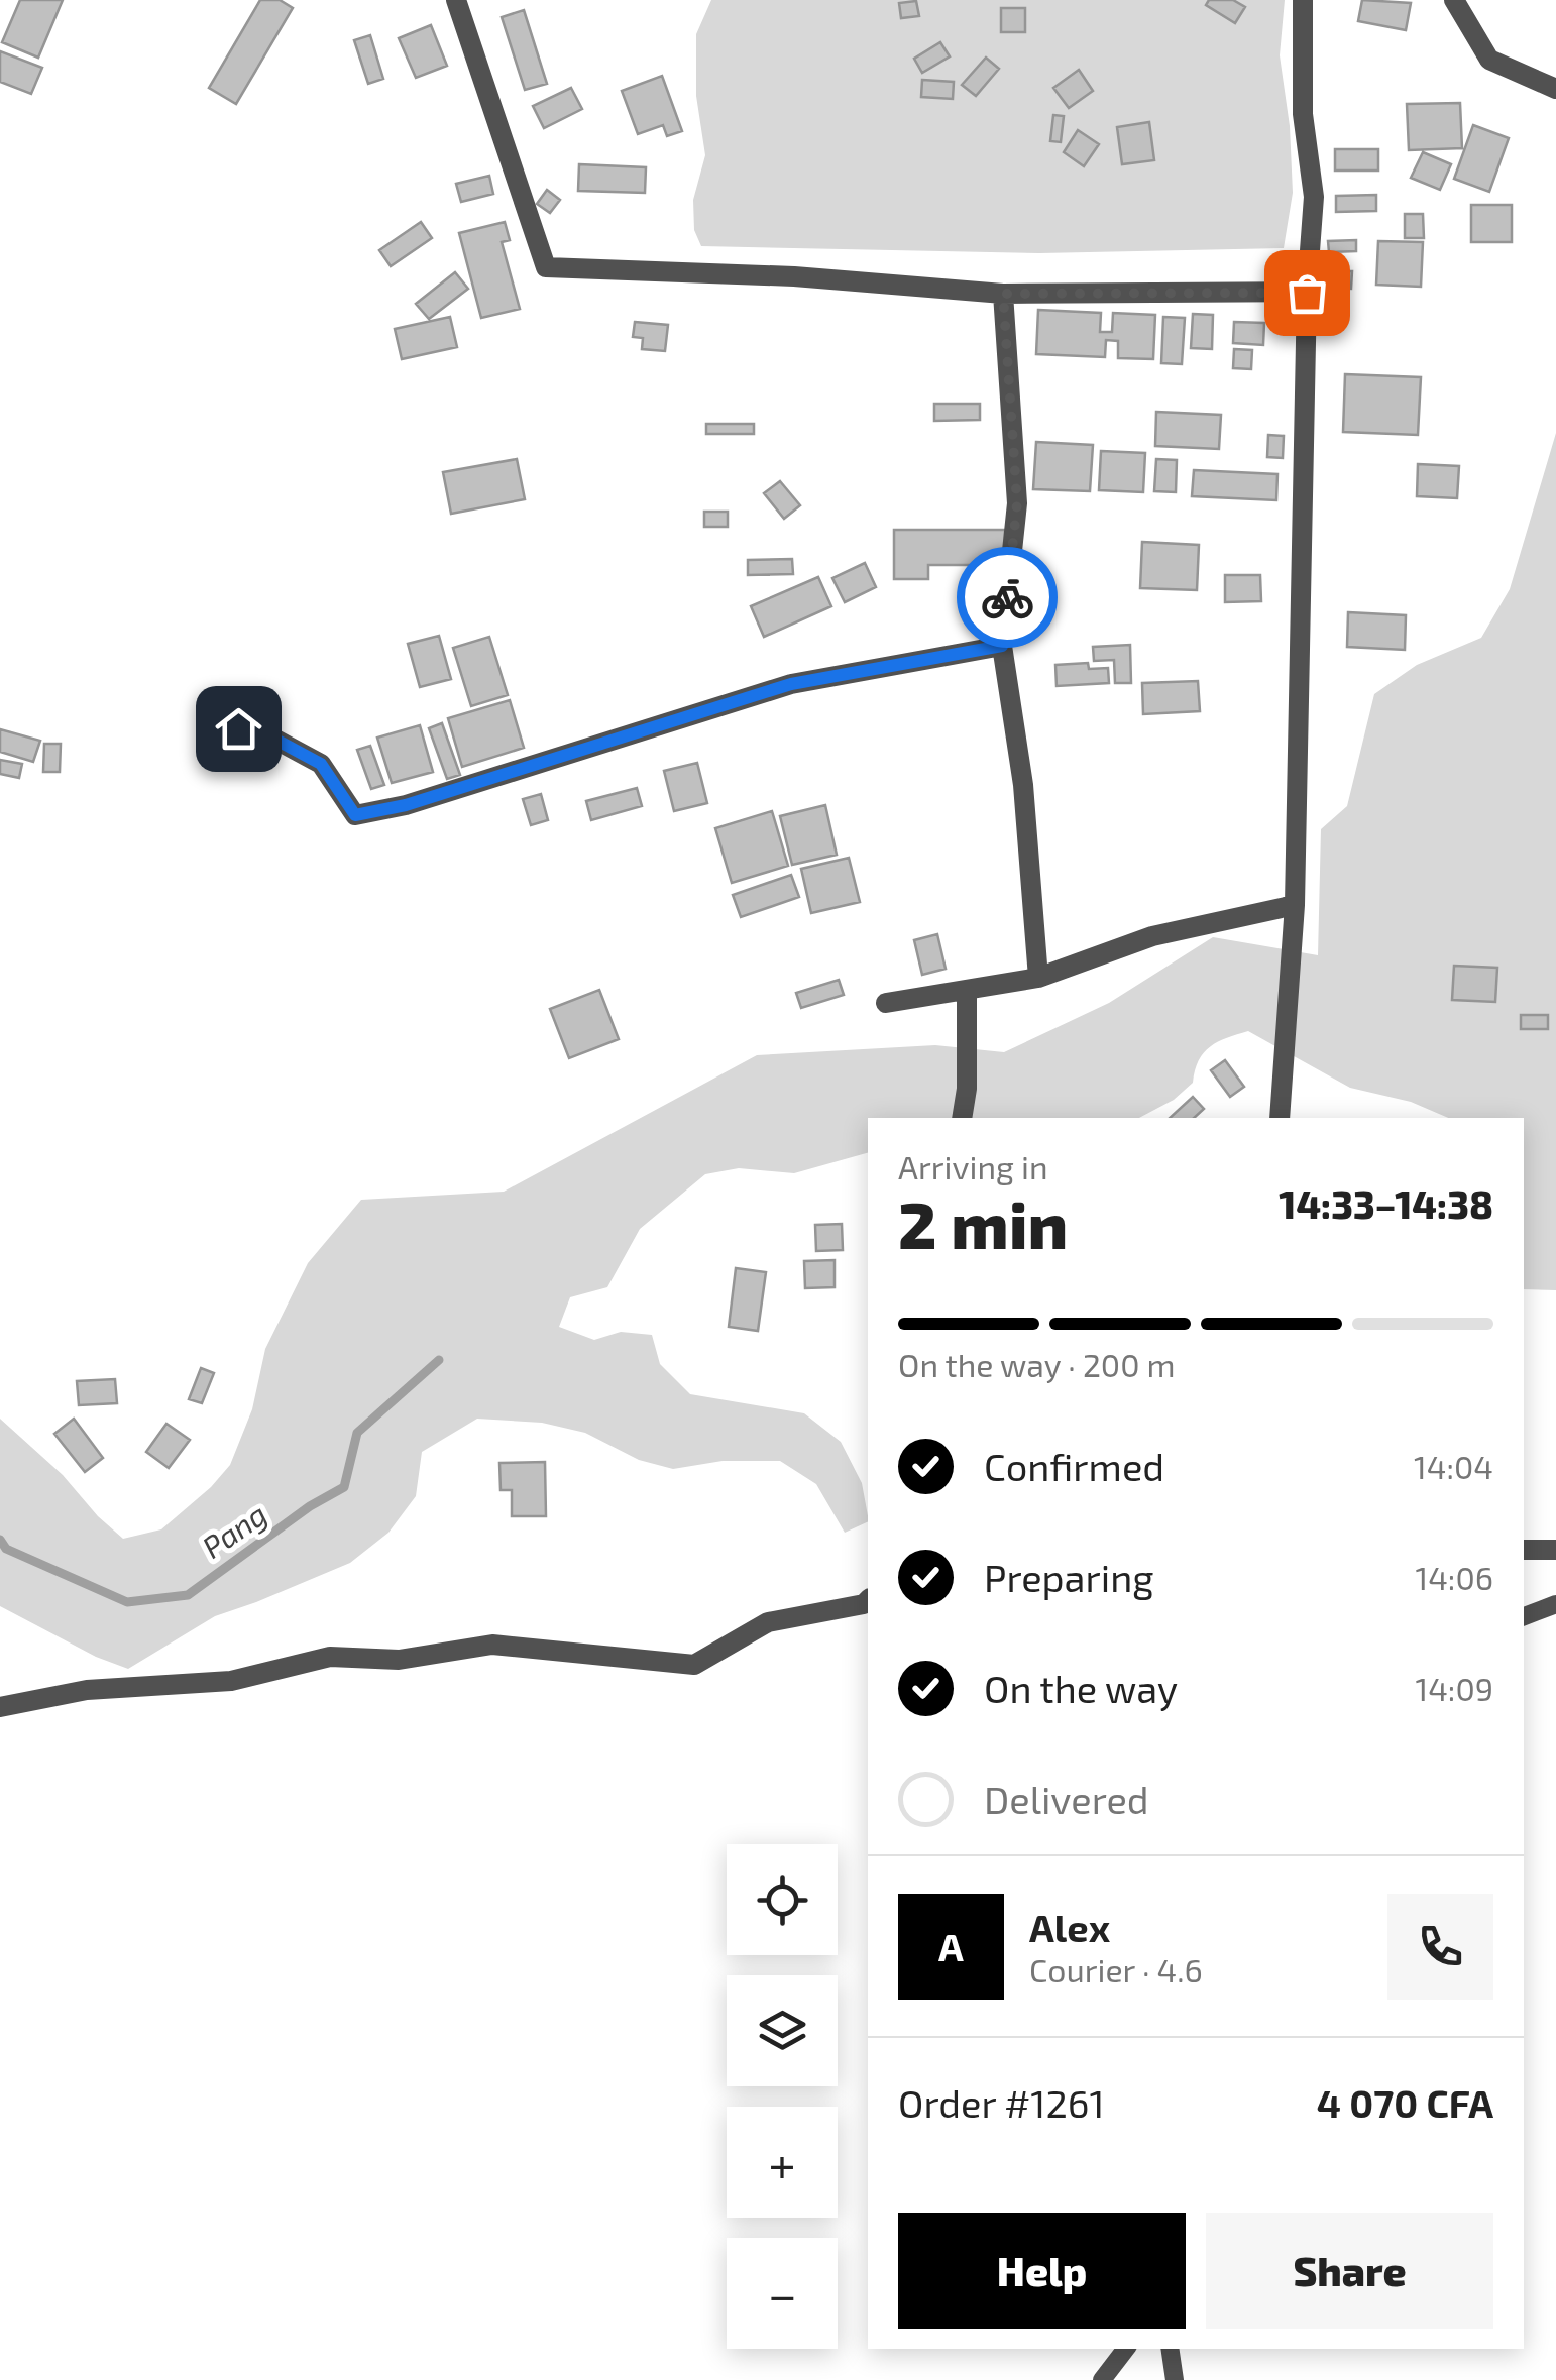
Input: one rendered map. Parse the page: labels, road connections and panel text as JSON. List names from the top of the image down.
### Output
{
  "water": ["Pang"],
  "page": {
    "heading": ["2 min", "Arriving in", "14:33–14:38"],
    "panel": [
      "Alex",
      "Courier · 4.6",
      "Order #1261",
      "4 070 CFA"
    ],
    "bar": "On the way · 200 m",
    "list": [
      ["Confirmed", "14:04"],
      ["Preparing", "14:06"],
      ["On the way", "14:09"],
      "Delivered"
    ],
    "map_buttons": ["+", "−"],
    "round": "A",
    "buttons": ["Help", "Share"]
  }
}
